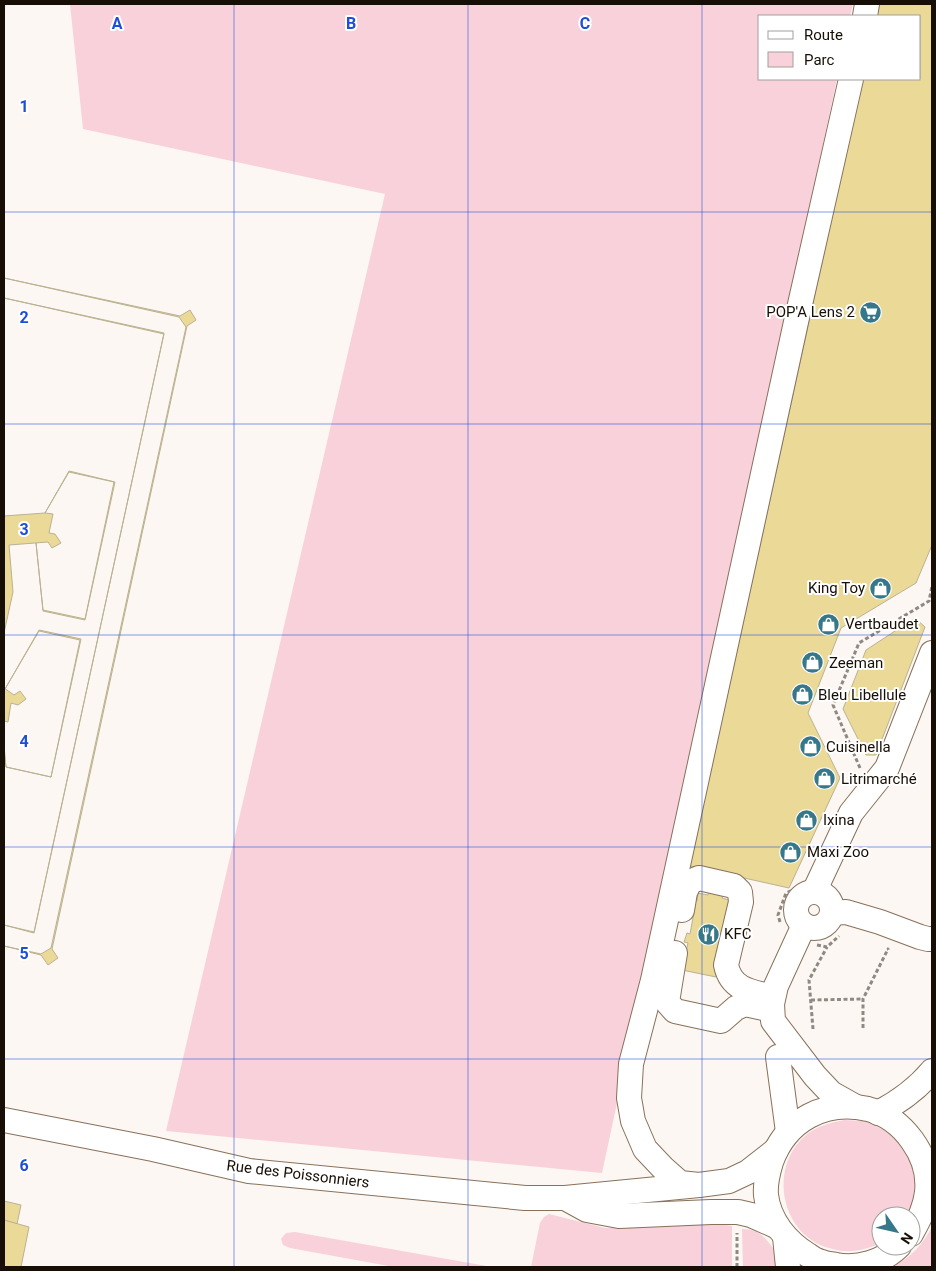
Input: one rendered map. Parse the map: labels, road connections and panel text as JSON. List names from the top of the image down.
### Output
{
  "streets": {
    "street": ["Rue des Poissonniers"]
  },
  "places": {
    "supermarket": ["POP'A Lens 2"],
    "shop": [
      "King Toy",
      "Vertbaudet",
      "Zeeman",
      "Bleu Libellule",
      "Cuisinella",
      "Litrimarché",
      "Ixina",
      "Maxi Zoo"
    ],
    "restaurant": ["KFC"]
  },
  "legend": ["Route", "Parc"],
  "north": "bottom right",
  "grid": {
    "columns": ["A", "B", "C"],
    "rows": [
      "1",
      "2",
      "3",
      "4",
      "5",
      "6"
    ]
  }
}
